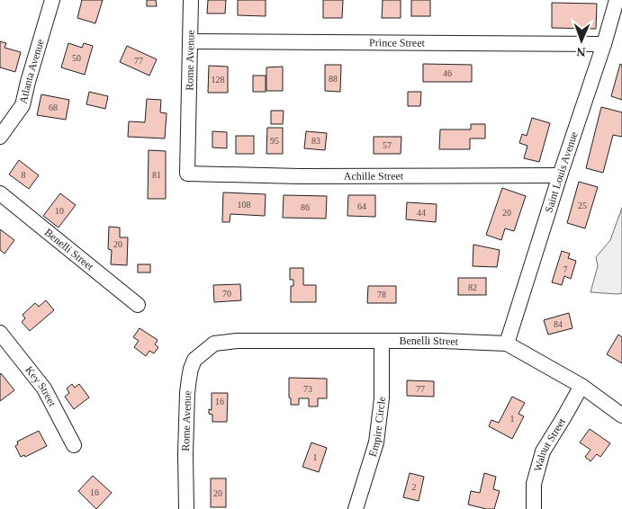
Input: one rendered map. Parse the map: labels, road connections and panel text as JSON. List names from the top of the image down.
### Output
{
  "streets": {
    "street": [
      "Prince Street",
      "Rome Avenue",
      "Atlanta Avenue",
      "Saint Louis Avenue",
      "Achille Street",
      "Benelli Street",
      "Key Street",
      "Empire Circle",
      "Walnut Street"
    ]
  },
  "crossings": [
    ["Prince Street", "Rome Avenue"],
    ["Prince Street", "Saint Louis Avenue"],
    ["Rome Avenue", "Achille Street"],
    ["Rome Avenue", "Benelli Street"],
    ["Saint Louis Avenue", "Achille Street"],
    ["Saint Louis Avenue", "Benelli Street"],
    ["Benelli Street", "Empire Circle"],
    ["Benelli Street", "Walnut Street"]
  ],
  "house_numbers": [
    "50",
    "77",
    "46",
    "88",
    "128",
    "68",
    "95",
    "83",
    "57",
    "8",
    "81",
    "108",
    "25",
    "64",
    "86",
    "10",
    "44",
    "20",
    "20",
    "7",
    "82",
    "70",
    "78",
    "84",
    "73",
    "77",
    "16",
    "1",
    "1",
    "2",
    "16",
    "20"
  ],
  "north": "bottom"
}
